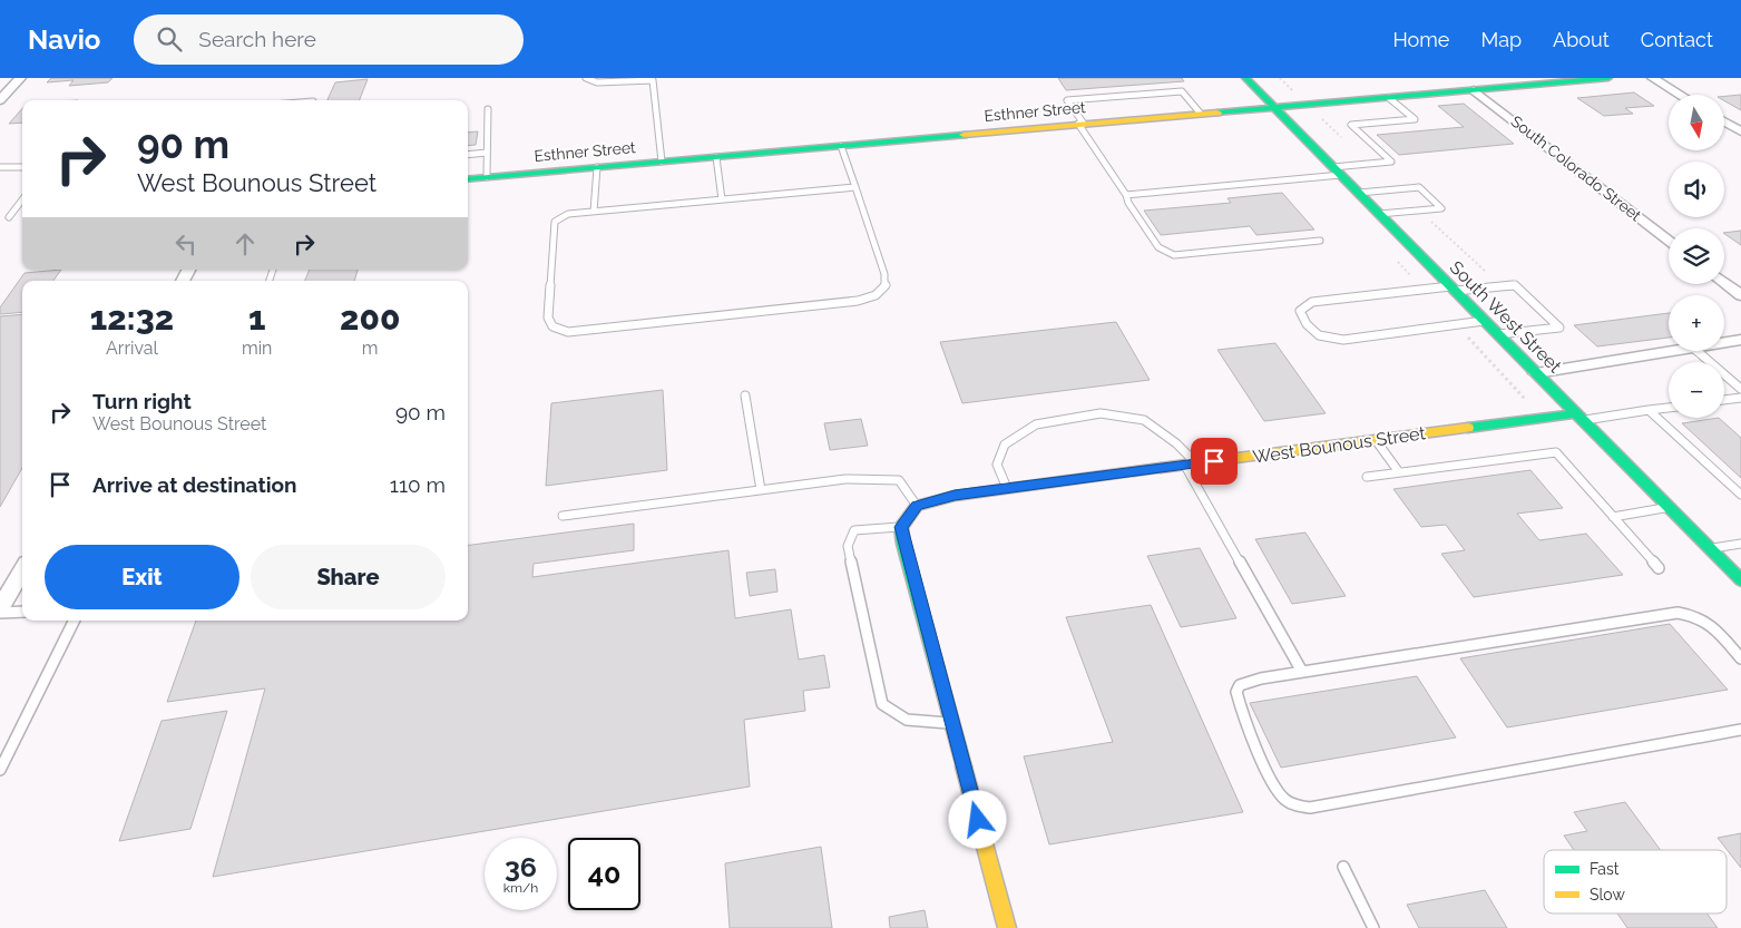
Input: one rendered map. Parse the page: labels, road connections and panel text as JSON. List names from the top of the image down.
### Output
{
  "streets": {
    "street": [
      "Esthner Street",
      "South Colorado Street",
      "South West Street",
      "West Bounous Street"
    ]
  },
  "crossings": [
    ["Esthner Street", "South Colorado Street"],
    ["Esthner Street", "South West Street"],
    ["South West Street", "West Bounous Street"]
  ],
  "legend": ["Fast", "Slow"],
  "north": "bottom",
  "page": {
    "header": "Navio",
    "search": "Search here",
    "nav": [
      "Home",
      "Map",
      "About",
      "Contact"
    ],
    "map_buttons": ["+", "−"],
    "turn": ["90 m", "West Bounous Street"],
    "eta": [
      "12:32",
      "Arrival",
      "1",
      "min",
      "200",
      "m"
    ],
    "list": [
      {
        "name": "Turn right",
        "note": "West Bounous Street",
        "value": "90 m"
      },
      {
        "name": "Arrive at destination",
        "value": "110 m"
      }
    ],
    "buttons": ["Exit", "Share"],
    "speed": "36 km/h",
    "limit": "40"
  }
}
